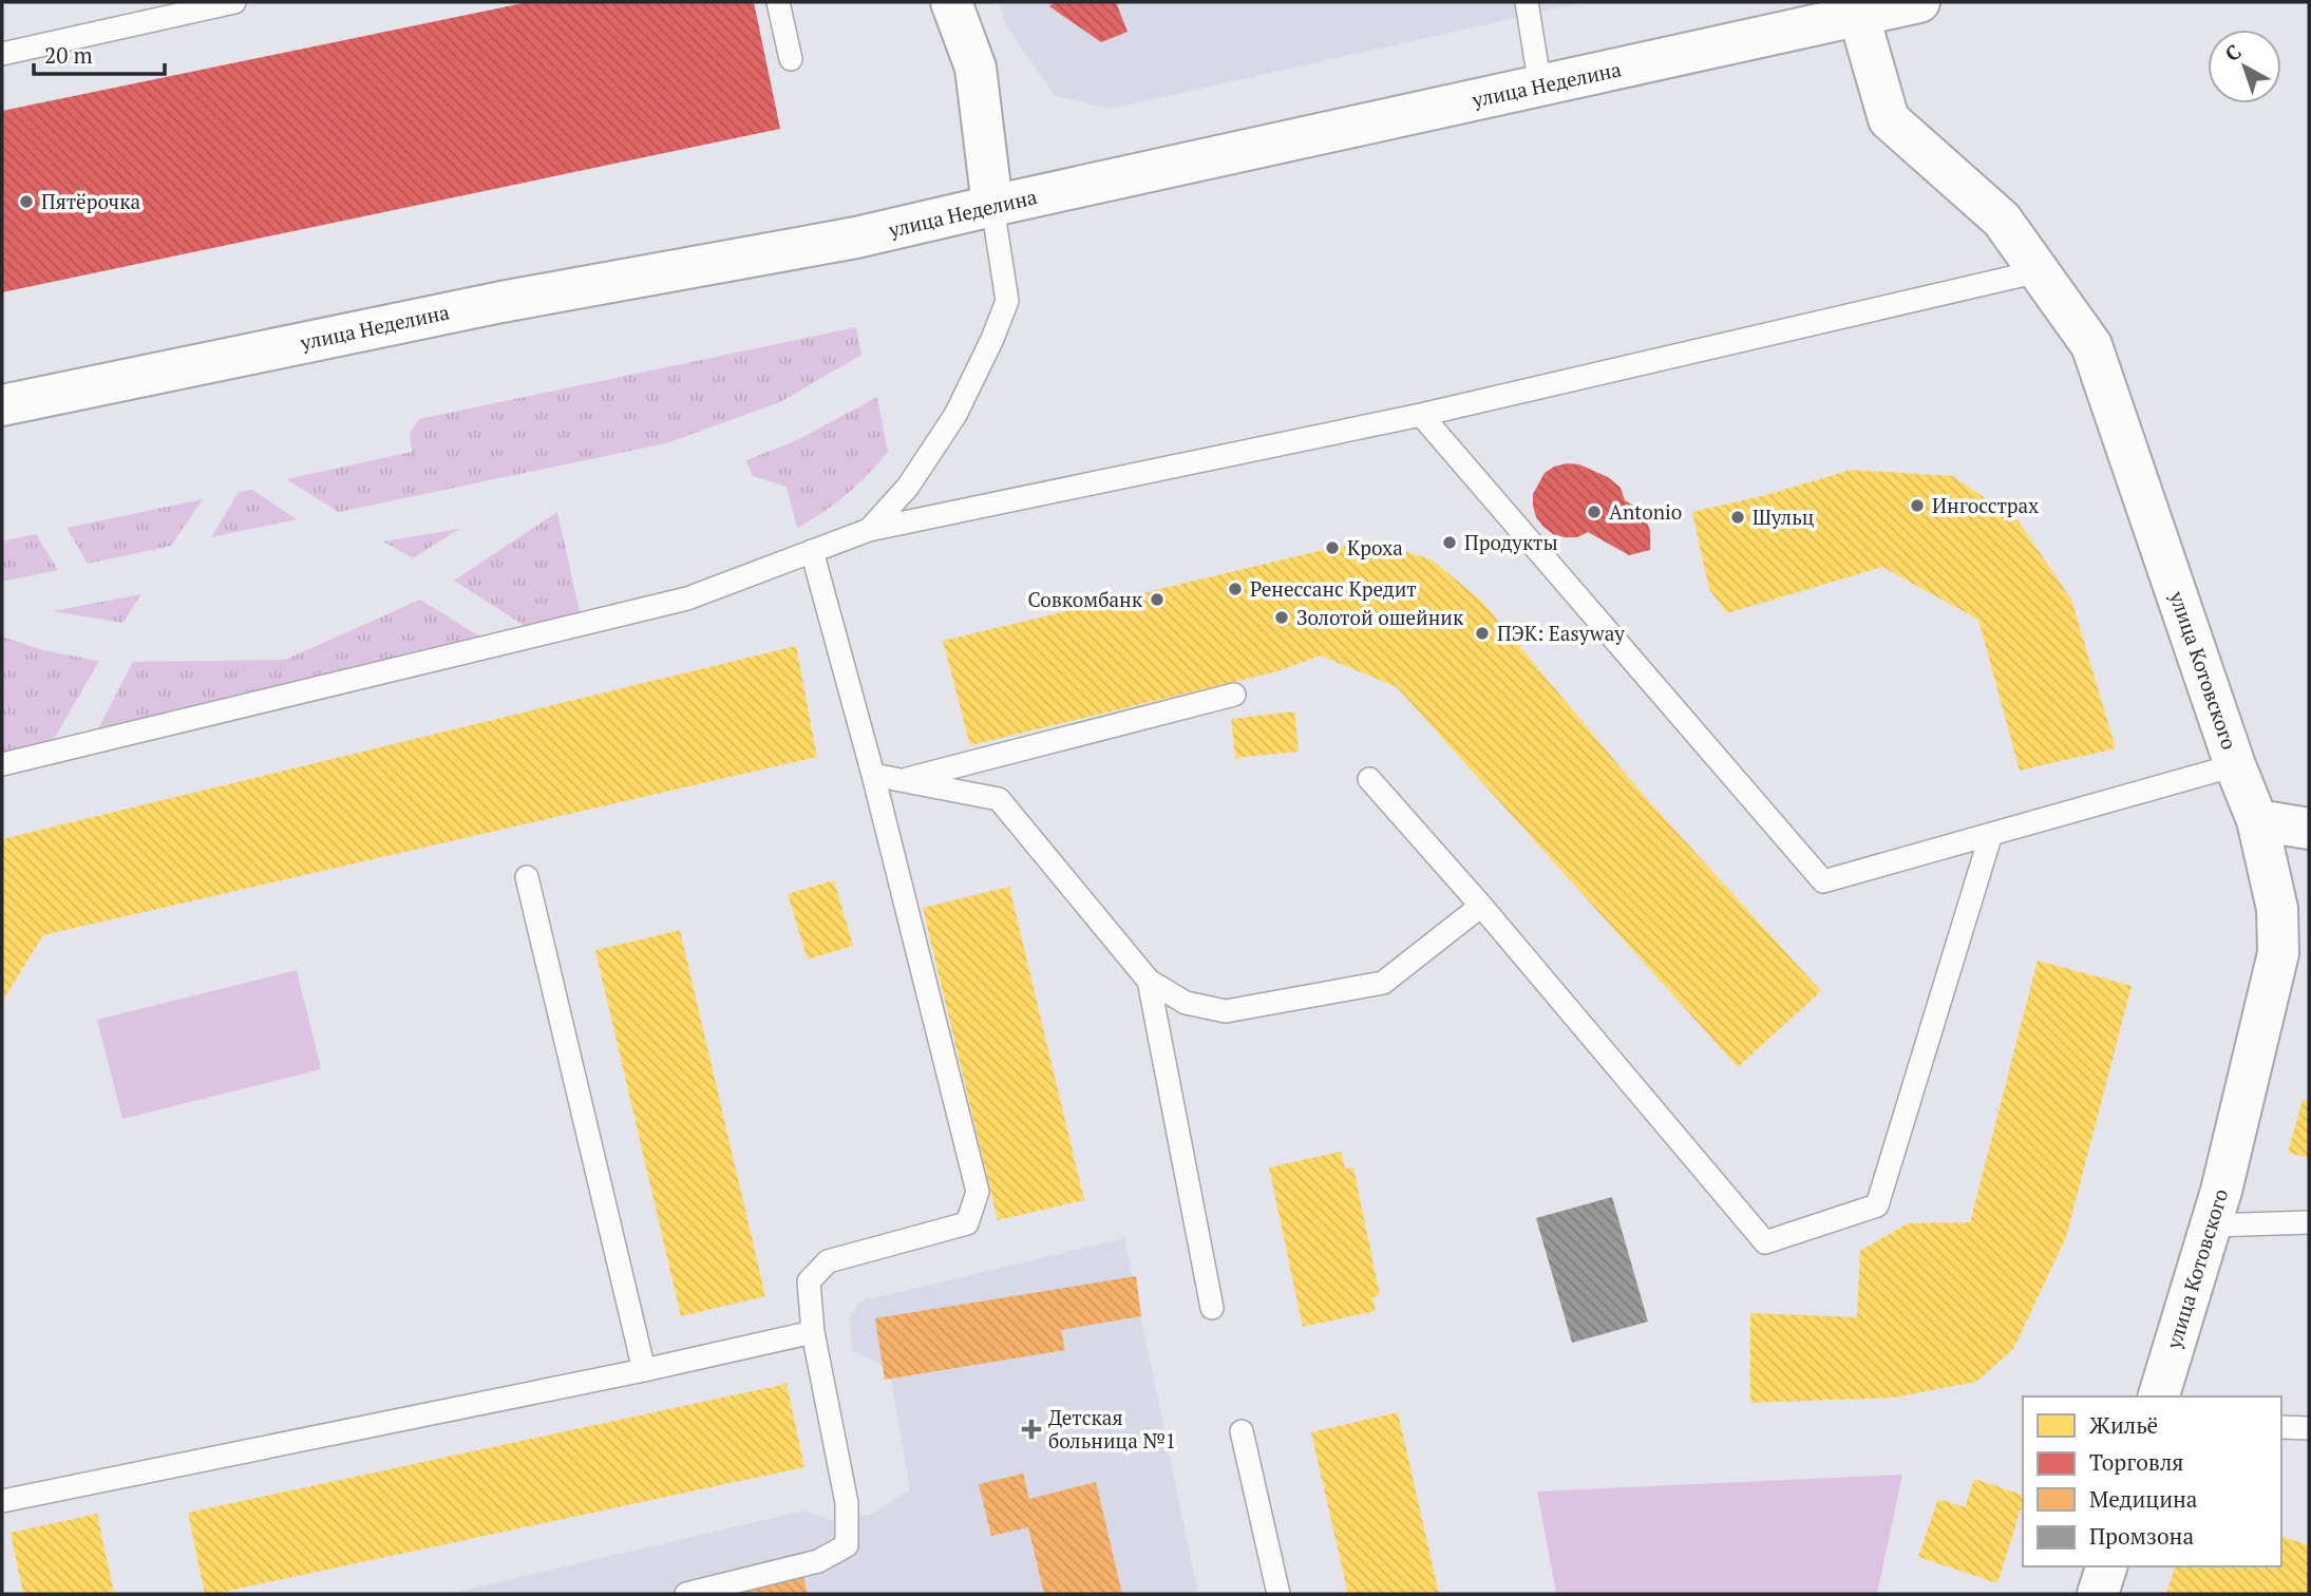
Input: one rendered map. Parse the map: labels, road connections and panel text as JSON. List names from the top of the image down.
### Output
{
  "streets": {
    "main road": ["улица Неделина", "улица Котовского"]
  },
  "crossings": [
    ["улица Неделина", "улица Котовского"]
  ],
  "places": {
    "other": [
      "Пятёрочка",
      "Ингосстрах",
      "Antonio",
      "Шульц",
      "Продукты",
      "Кроха",
      "Ренессанс Кредит",
      "Совкомбанк",
      "Золотой ошейник",
      "ПЭК: Easyway"
    ],
    "health": ["Детская больница №1"]
  },
  "legend": [
    "Жильё",
    "Торговля",
    "Медицина",
    "Промзона"
  ],
  "scale_bar": "20 m",
  "north": "top left"
}
